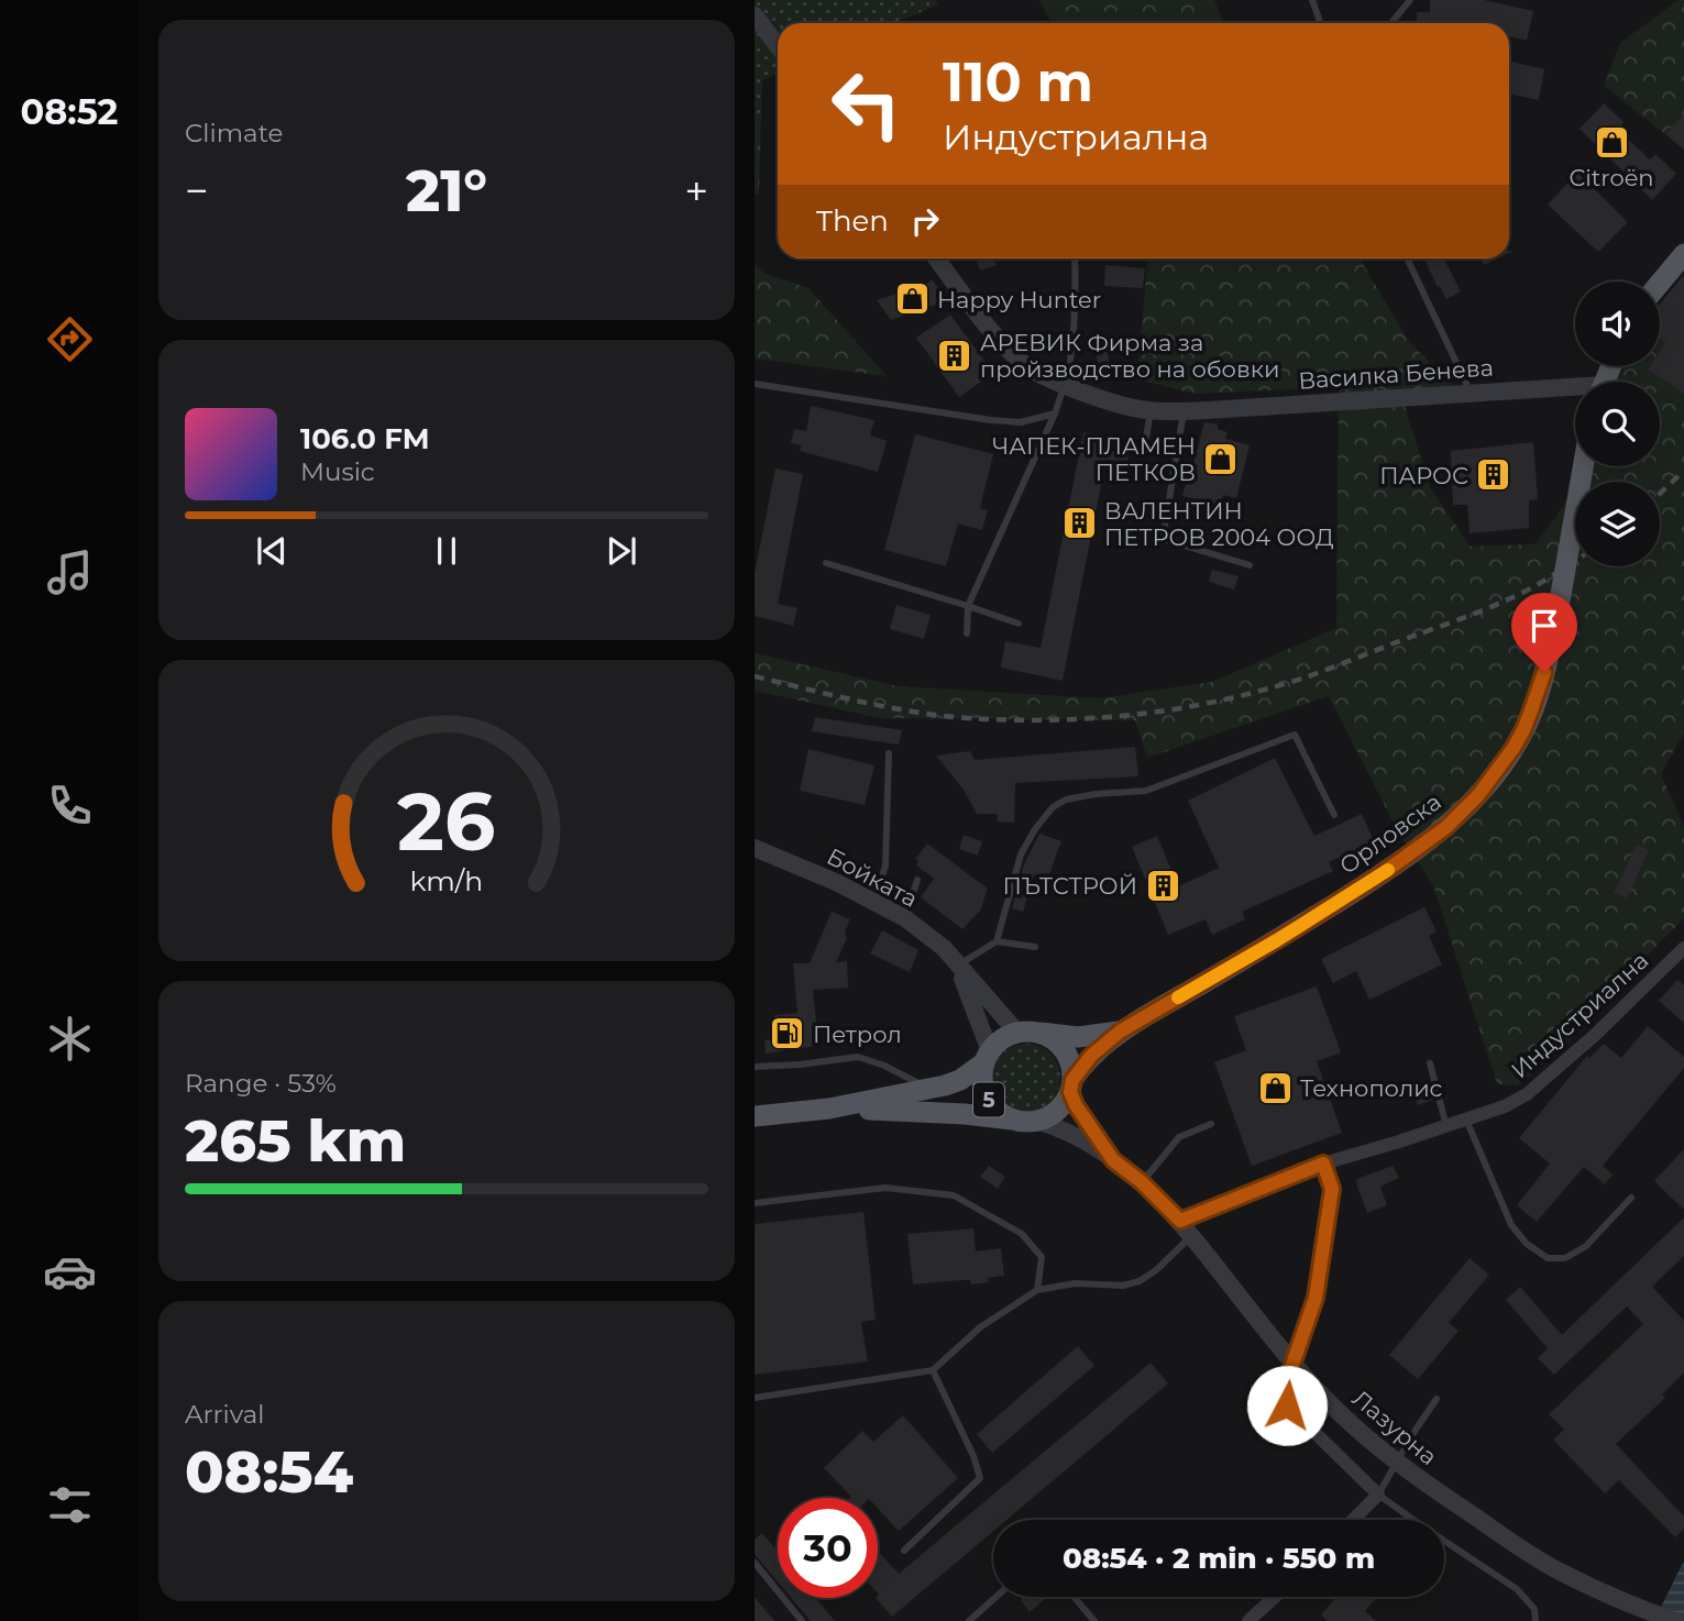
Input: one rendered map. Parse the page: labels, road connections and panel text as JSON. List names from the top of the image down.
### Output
{
  "streets": {
    "main road": ["Орловска", "5"],
    "street": [
      "Василка Бенева",
      "Бойката",
      "Индустриална",
      "Лазурна"
    ]
  },
  "crossings": [
    ["Орловска", "Бойката"],
    ["Орловска", "5"],
    ["Орловска", "Лазурна"],
    ["Бойката", "5"],
    ["Бойката", "Лазурна"],
    ["Индустриална", "Лазурна"],
    ["5", "Лазурна"]
  ],
  "places": {
    "shop": [
      "Citroën",
      "Happy Hunter",
      "ЧАПЕК-ПЛАМЕН ПЕТКОВ",
      "Технополис"
    ],
    "building": [
      "АРЕВИК Фирма за пройзводство на обовки",
      "ПАРОС",
      "ВАЛЕНТИН ПЕТРОВ 2004 ООД",
      "ПЪТСТРОЙ"
    ],
    "fuel station": ["Петрол"]
  },
  "page": {
    "tabs": "08:52",
    "tile": [
      "Climate",
      ["Range · 53%", "265 km"],
      ["Arrival", "08:54"]
    ],
    "turn": ["110 m", "Индустриална"],
    "heat": ["−", "21°", "+"],
    "then": "Then",
    "song": ["106.0 FM", "Music"],
    "limit": "30",
    "trip": "08:54 · 2 min · 550 m",
    "gauge": ["26", "km/h"]
  }
}
